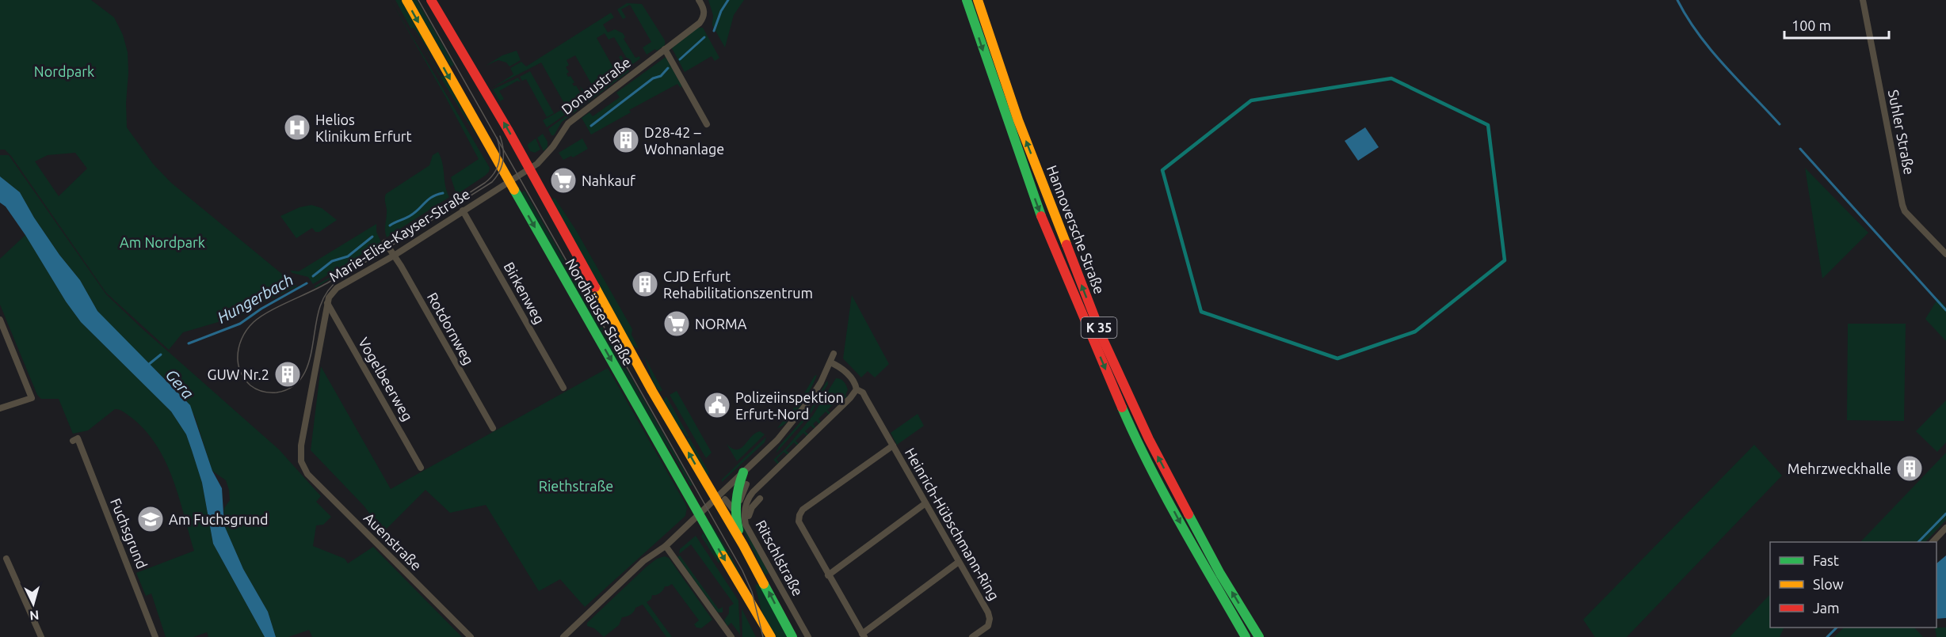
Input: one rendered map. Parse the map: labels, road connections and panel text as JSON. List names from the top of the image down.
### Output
{
  "streets": {
    "main road": ["Hannoversche Straße", "Nordhäuser Straße", "K 35"],
    "street": [
      "Donaustraße",
      "Suhler Straße",
      "Marie-Elise-Kayser-Straße",
      "Birkenweg",
      "Rotdornweg",
      "Vogelbeerweg",
      "Heinrich-Hübschmann-Ring",
      "Fuchsgrund",
      "Auenstraße",
      "Ritschlstraße"
    ]
  },
  "crossings": [
    ["Donaustraße", "Marie-Elise-Kayser-Straße"],
    ["Donaustraße", "Nordhäuser Straße"],
    ["Marie-Elise-Kayser-Straße", "Birkenweg"],
    ["Marie-Elise-Kayser-Straße", "Nordhäuser Straße"],
    ["Marie-Elise-Kayser-Straße", "Rotdornweg"],
    ["Marie-Elise-Kayser-Straße", "Vogelbeerweg"],
    ["Marie-Elise-Kayser-Straße", "Auenstraße"],
    ["Nordhäuser Straße", "Ritschlstraße"],
    ["Heinrich-Hübschmann-Ring", "Ritschlstraße"]
  ],
  "water": ["Hungerbach", "Gera"],
  "parks": ["Nordpark", "Am Nordpark", "Riethstraße"],
  "places": {
    "hospital": ["Helios Klinikum Erfurt"],
    "building": [
      "D28-42 – Wohnanlage",
      "CJD Erfurt Rehabilitationszentrum",
      "GUW Nr.2",
      "Mehrzweckhalle"
    ],
    "supermarket": ["Nahkauf", "NORMA"],
    "public building": ["Polizeiinspektion Erfurt-Nord"],
    "school or university": ["Am Fuchsgrund"]
  },
  "legend": ["Fast", "Slow", "Jam"],
  "scale_bar": "100 m",
  "north": "bottom"
}
